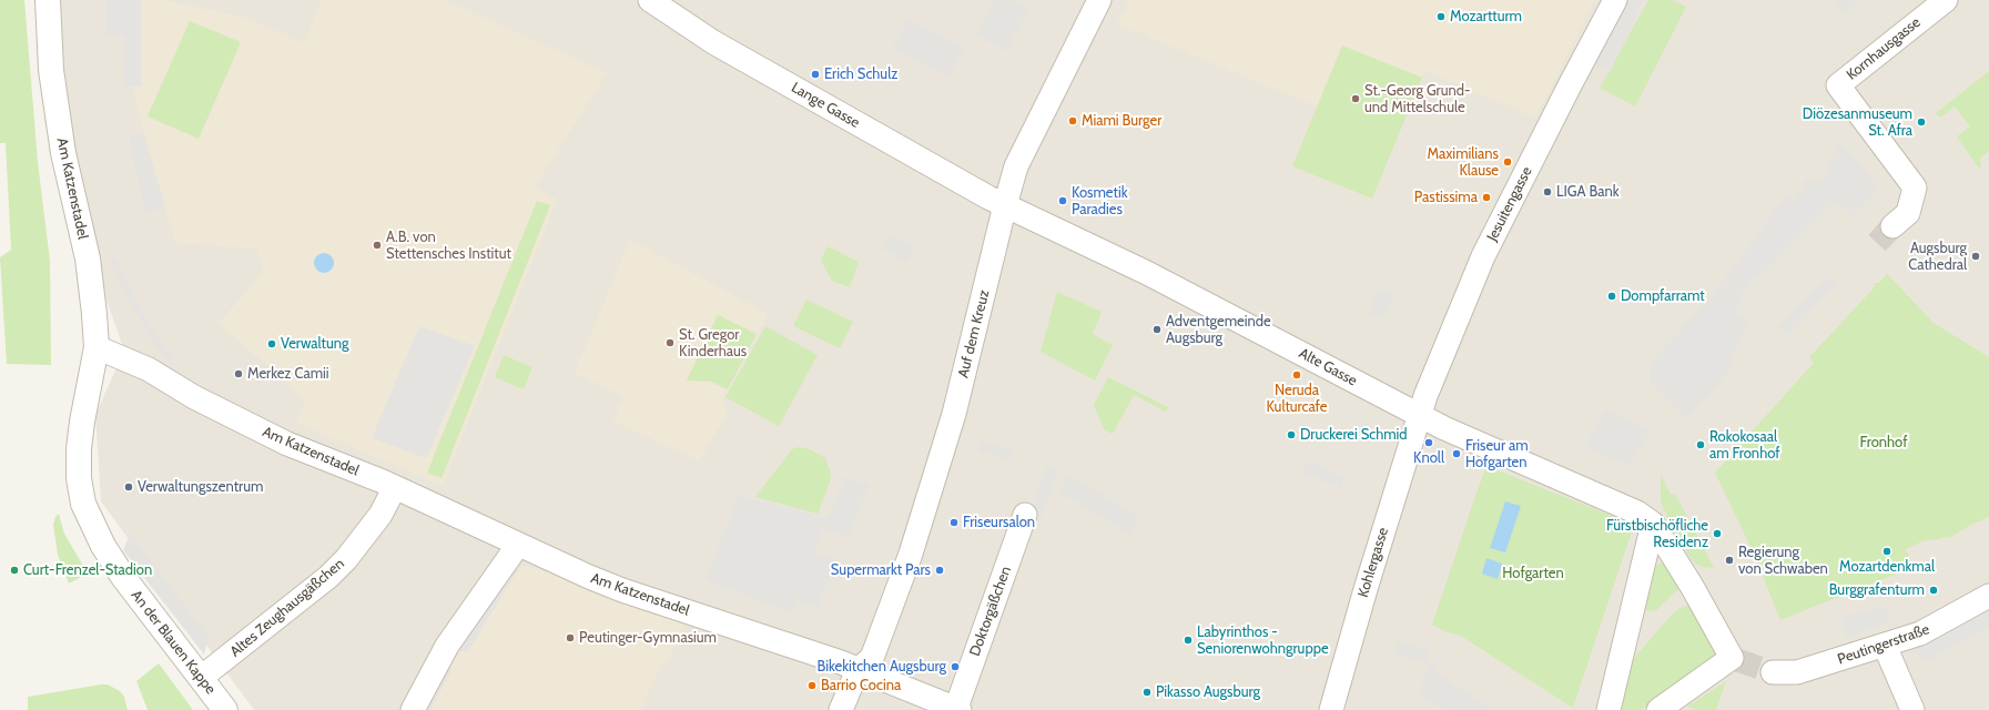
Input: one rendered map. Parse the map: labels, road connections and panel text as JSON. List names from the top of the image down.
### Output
{
  "streets": {
    "street": [
      "Kornhausgasse",
      "Lange Gasse",
      "Am Katzenstadel",
      "Jesuitengasse",
      "Auf dem Kreuz",
      "Alte Gasse",
      "Kohlergasse",
      "Altes Zeughausgäßchen",
      "Doktorgäßchen",
      "An der Blauen Kappe",
      "Peutingerstraße"
    ]
  },
  "crossings": [
    ["Lange Gasse", "Auf dem Kreuz"],
    ["Lange Gasse", "Alte Gasse"],
    ["Am Katzenstadel", "Auf dem Kreuz"],
    ["Am Katzenstadel", "Altes Zeughausgäßchen"],
    ["Am Katzenstadel", "Doktorgäßchen"],
    ["Am Katzenstadel", "An der Blauen Kappe"],
    ["Jesuitengasse", "Alte Gasse"],
    ["Jesuitengasse", "Kohlergasse"],
    ["Auf dem Kreuz", "Alte Gasse"],
    ["Alte Gasse", "Kohlergasse"],
    ["Altes Zeughausgäßchen", "An der Blauen Kappe"]
  ],
  "parks": ["Fronhof", "Hofgarten"],
  "places": [
    "Mozartturm",
    "Erich Schulz",
    "St.-Georg Grund- und Mittelschule",
    "Miami Burger",
    "Diözesanmuseum St. Afra",
    "Maximilians Klause",
    "LIGA Bank",
    "Pastissima",
    "Kosmetik Paradies",
    "A.B. von Stettensches Institut",
    "Augsburg Cathedral",
    "Dompfarramt",
    "Adventgemeinde Augsburg",
    "St. Gregor Kinderhaus",
    "Verwaltung",
    "Merkez Camii",
    "Neruda Kulturcafe",
    "Druckerei Schmid",
    "Knoll",
    "Rokokosaal am Fronhof",
    "Friseur am Hofgarten",
    "Verwaltungszentrum",
    "Friseursalon",
    "Fürstbischöfliche Residenz",
    "Mozartdenkmal",
    "Regierung von Schwaben",
    "Curt-Frenzel-Stadion",
    "Supermarkt Pars",
    "Burggrafenturm",
    "Peutinger-Gymnasium",
    "Labyrinthos - Seniorenwohngruppe",
    "Bikekitchen Augsburg",
    "Barrio Cocina",
    "Pikasso Augsburg"
  ]
}
